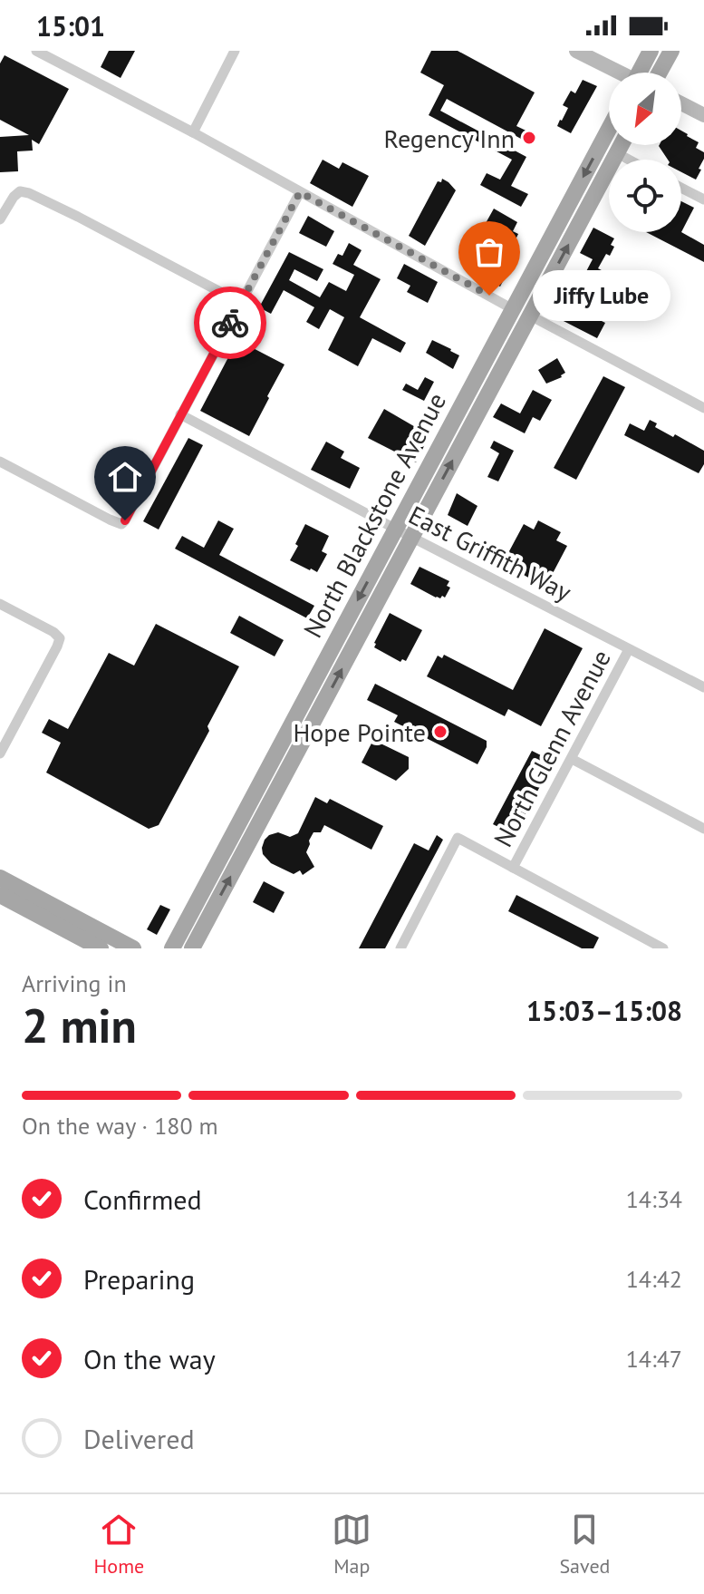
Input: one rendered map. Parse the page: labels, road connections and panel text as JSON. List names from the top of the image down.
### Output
{
  "streets": {
    "main road": ["North Blackstone Avenue"],
    "street": ["East Griffith Way", "North Glenn Avenue"]
  },
  "crossings": [
    ["North Blackstone Avenue", "East Griffith Way"],
    ["East Griffith Way", "North Glenn Avenue"]
  ],
  "places": ["Regency Inn", "Jiffy Lube", "Hope Pointe"],
  "north": "bottom left",
  "page": {
    "status": "15:01",
    "bubble": "Jiffy Lube",
    "heading": ["2 min", "Arriving in", "15:03–15:08"],
    "bar": "On the way · 180 m",
    "list": [
      ["Confirmed", "14:34"],
      ["Preparing", "14:42"],
      ["On the way", "14:47"],
      "Delivered"
    ],
    "tabs": ["Home", "Map", "Saved"]
  }
}
